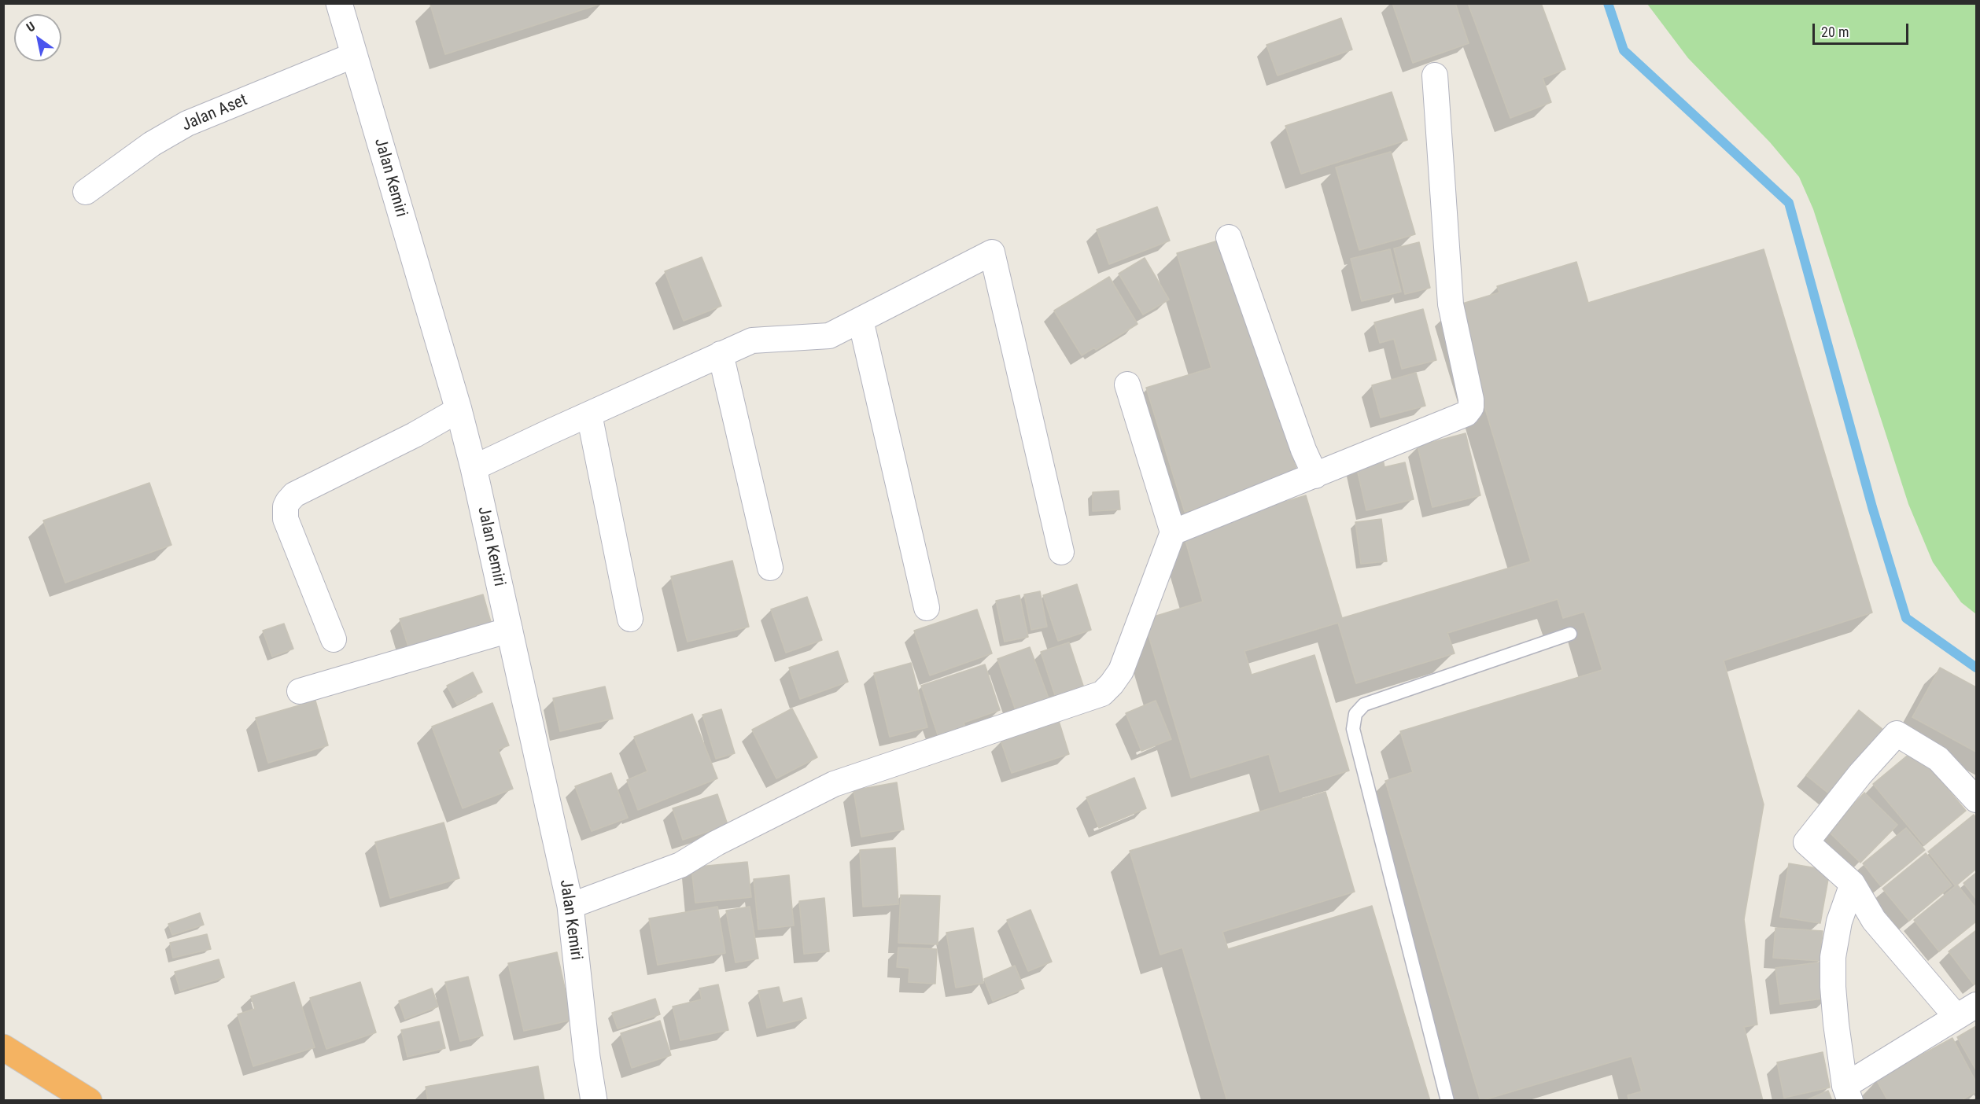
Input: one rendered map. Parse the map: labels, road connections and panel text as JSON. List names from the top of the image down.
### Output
{
  "streets": {
    "street": ["Jalan Aset", "Jalan Kemiri"]
  },
  "crossings": [
    ["Jalan Aset", "Jalan Kemiri"]
  ],
  "scale_bar": "20 m",
  "north": "top left"
}
